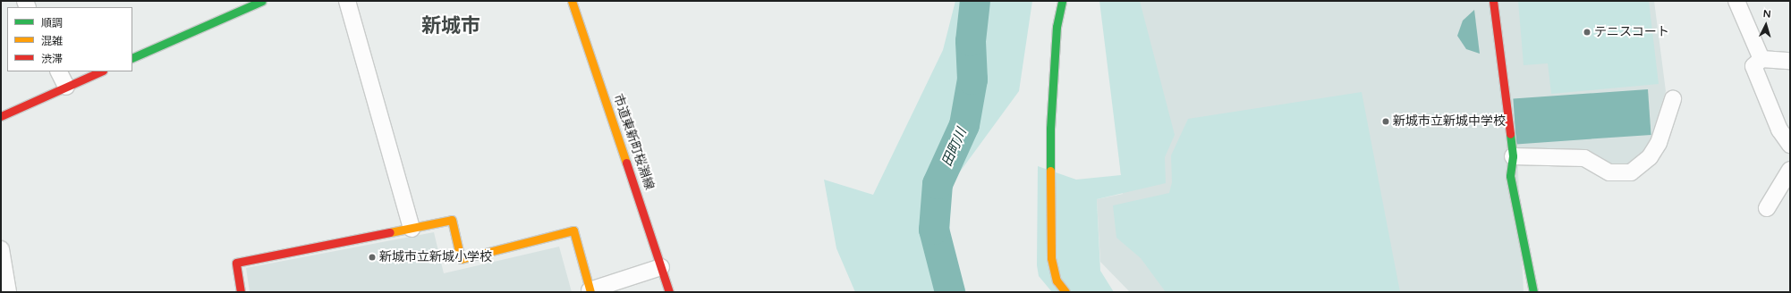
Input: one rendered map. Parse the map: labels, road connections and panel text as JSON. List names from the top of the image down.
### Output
{
  "streets": {
    "street": ["市道東新町桜淵線"]
  },
  "districts": ["新城市"],
  "water": ["田町川"],
  "places": ["テニスコート", "新城市立新城中学校", "新城市立新城小学校"],
  "legend": ["順調", "混雑", "渋滞"],
  "north": "top"
}
